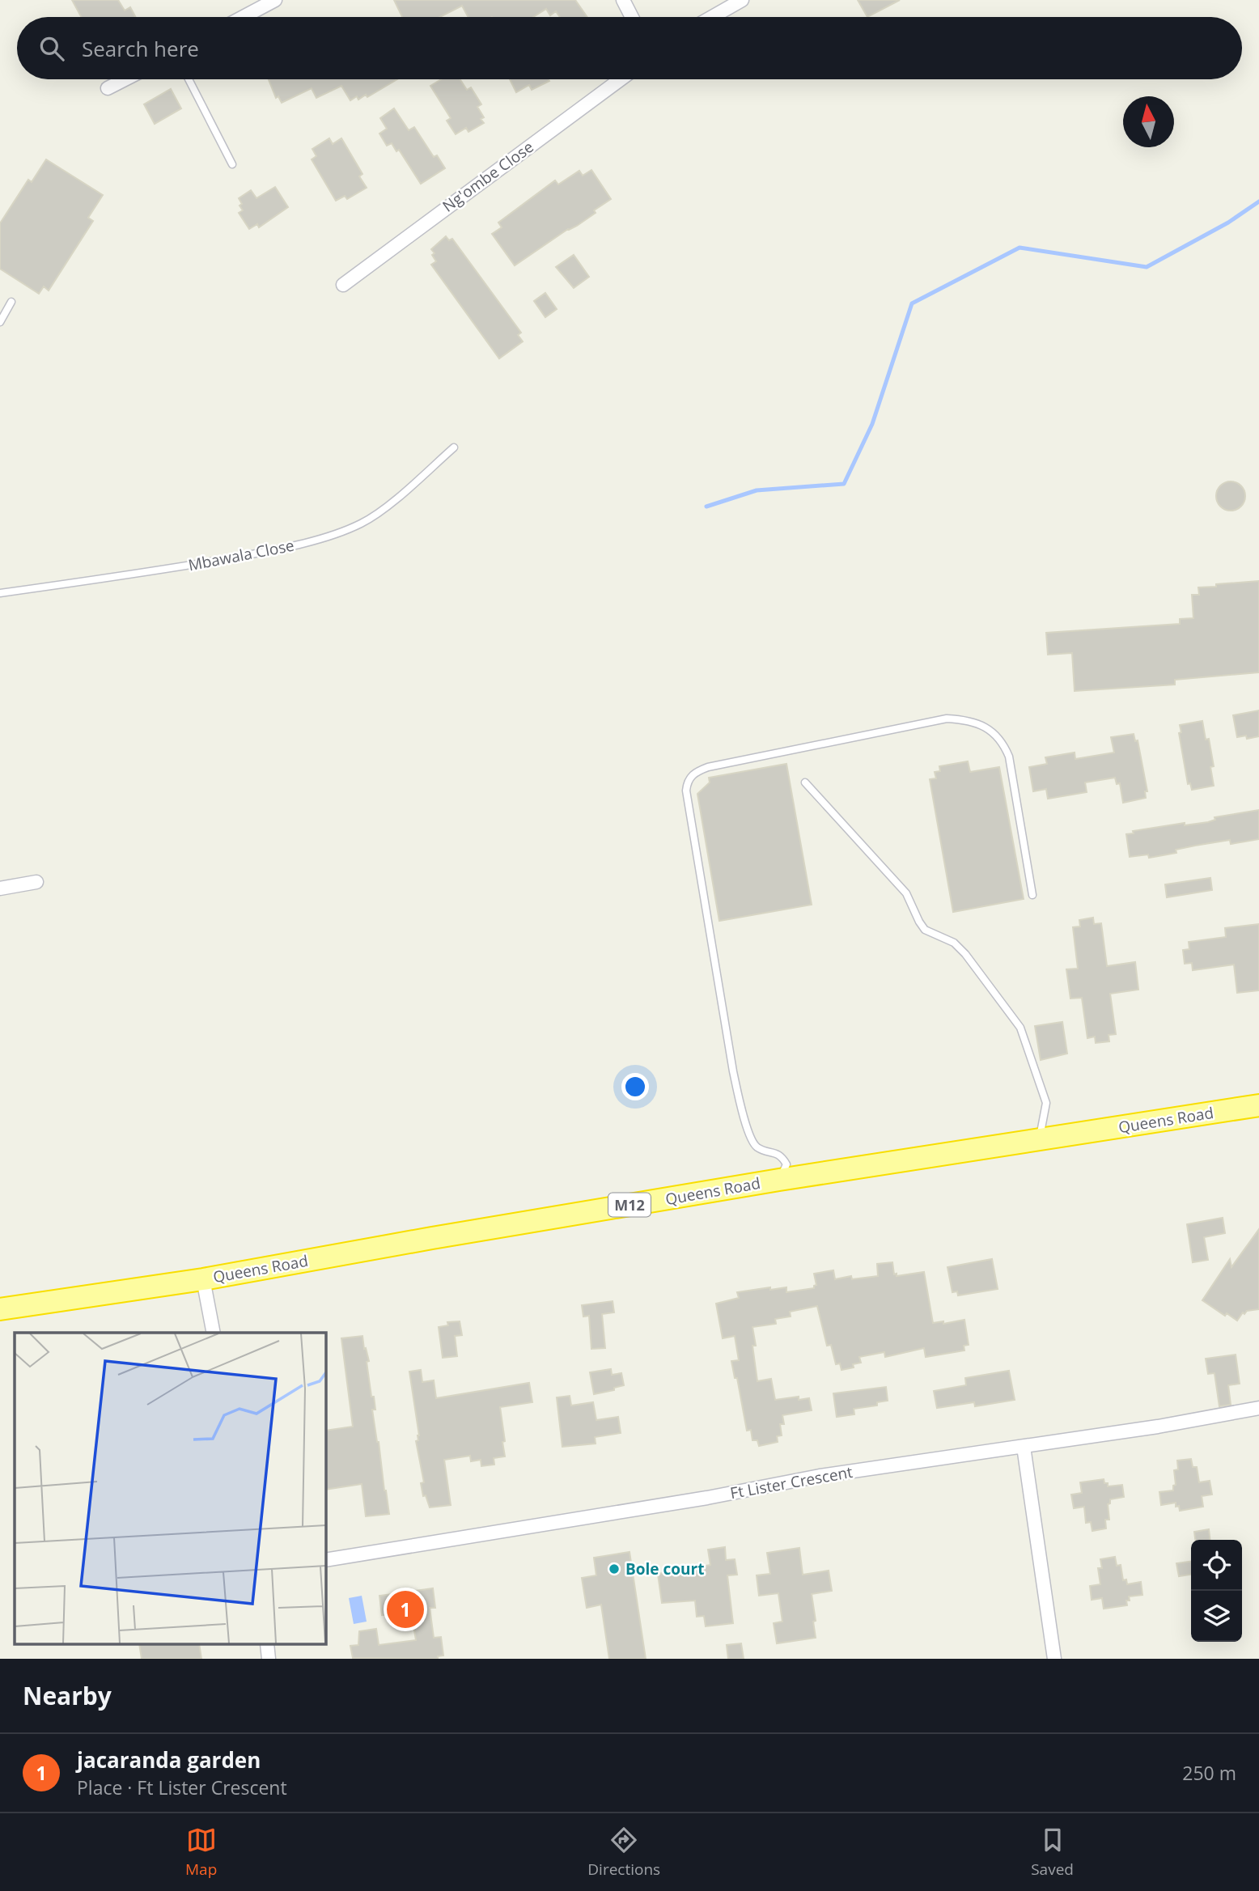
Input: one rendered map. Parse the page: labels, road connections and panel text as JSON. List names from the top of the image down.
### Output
{
  "streets": {
    "highway": ["Queens Road", "M12"],
    "street": ["Ng'ombe Close", "Ft Lister Crescent"],
    "lane": ["Mbawala Close"]
  },
  "places": ["Bole court"],
  "north": "top",
  "page": {
    "search": "Search here",
    "pins": "1",
    "heading": "Nearby",
    "list": [
      {
        "mark": "1",
        "name": "jacaranda garden",
        "note": "Place · Ft Lister Crescent",
        "value": "250 m"
      }
    ],
    "nav": ["Map", "Directions", "Saved"]
  }
}
